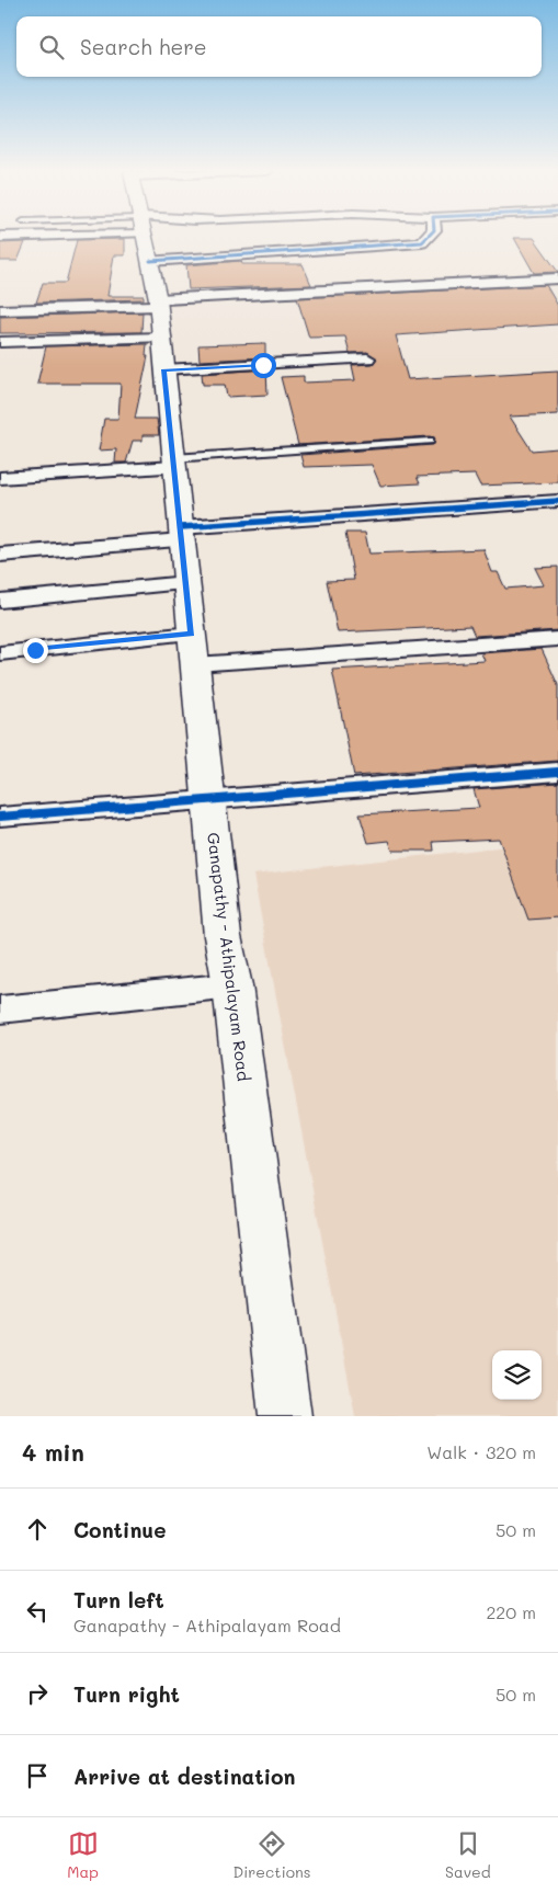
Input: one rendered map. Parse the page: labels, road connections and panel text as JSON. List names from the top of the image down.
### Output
{
  "streets": {
    "main road": ["Ganapathy - Athipalayam Road"]
  },
  "page": {
    "search": "Search here",
    "heading": ["4 min", "Walk · 320 m"],
    "list": [
      ["Continue", "50 m"],
      ["Turn left", "Ganapathy - Athipalayam Road", "220 m"],
      ["Turn right", "50 m"],
      "Arrive at destination"
    ],
    "nav": ["Map", "Directions", "Saved"]
  }
}
